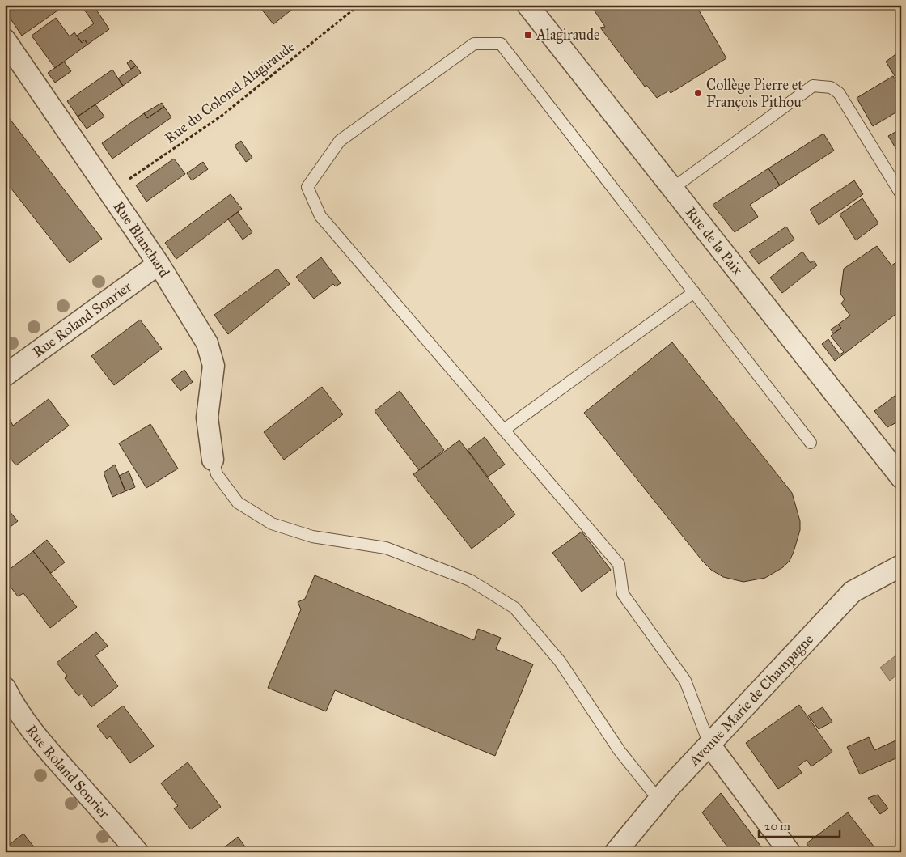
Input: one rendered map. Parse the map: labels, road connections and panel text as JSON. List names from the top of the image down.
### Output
{
  "streets": {
    "street": [
      "Rue Blanchard",
      "Rue de la Paix",
      "Rue Roland Sonrier",
      "Avenue Marie de Champagne"
    ],
    "path": ["Rue du Colonel Alagiraude"]
  },
  "crossings": [
    ["Rue du Colonel Alagiraude", "Rue Blanchard"],
    ["Rue Blanchard", "Rue Roland Sonrier"]
  ],
  "places": {
    "transit": ["Alagiraude"],
    "other": ["Collège Pierre et François Pithou"]
  },
  "scale_bar": "20 m"
}
